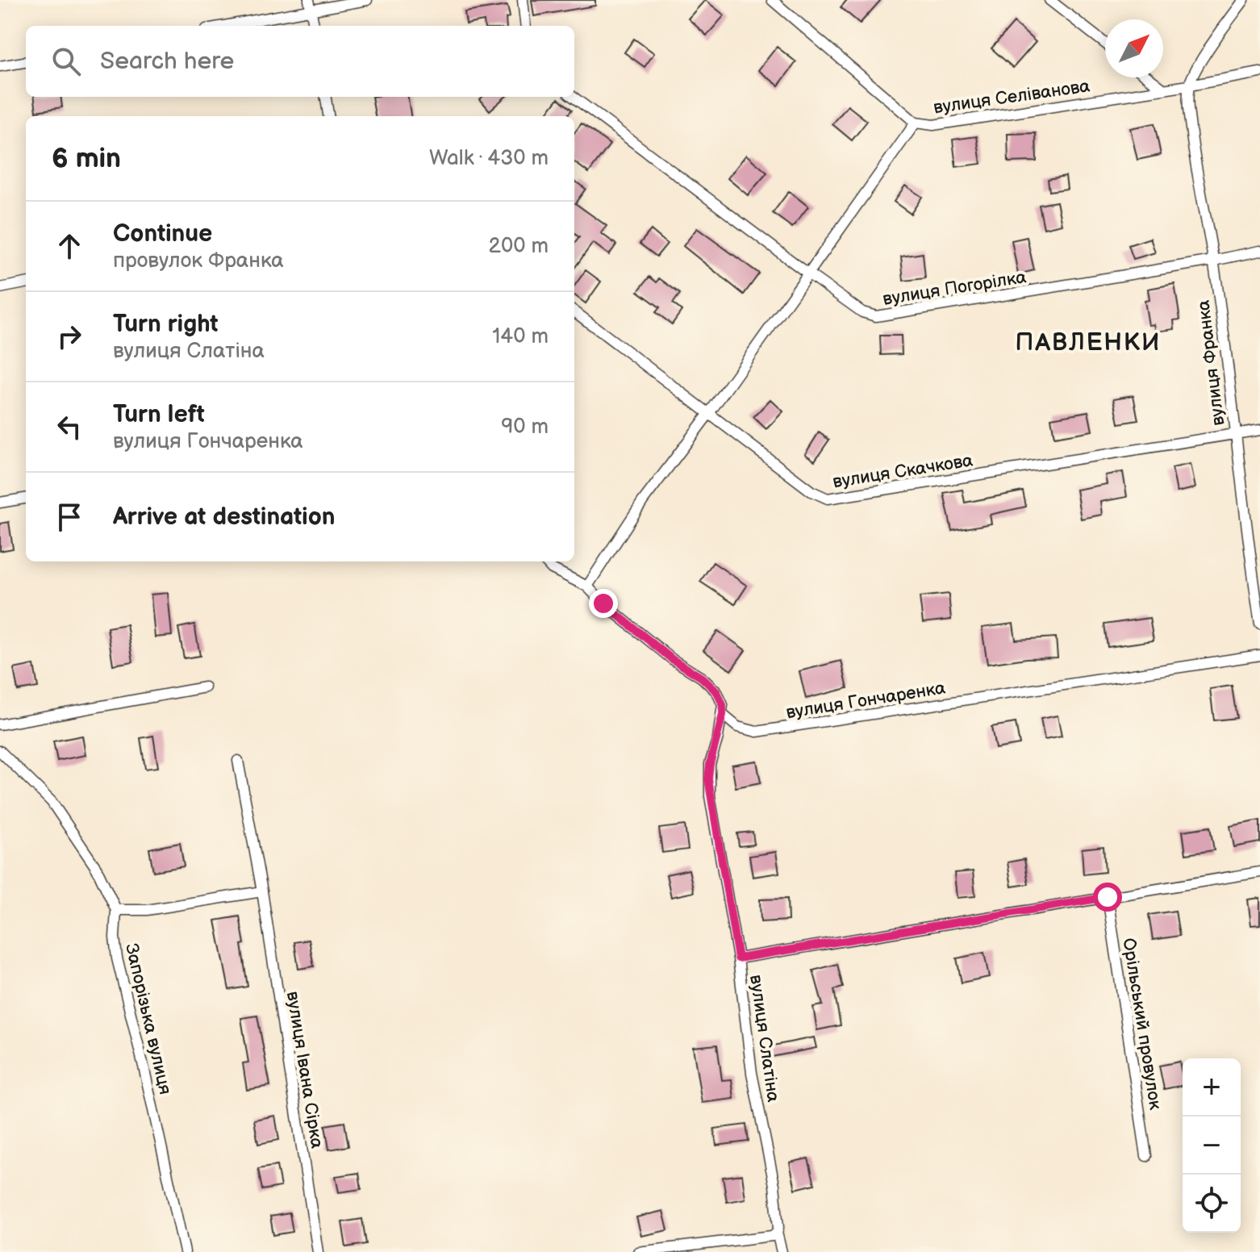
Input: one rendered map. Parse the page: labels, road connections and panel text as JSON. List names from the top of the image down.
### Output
{
  "streets": {
    "street": [
      "вулиця Селіванова",
      "вулиця Погорілка",
      "вулиця Франка",
      "вулиця Скачкова",
      "вулиця Гончаренка",
      "Запорізька вулиця",
      "Орільський провулок",
      "вулиця Слатіна",
      "вулиця Івана Сірка"
    ]
  },
  "crossings": [
    ["вулиця Селіванова", "вулиця Франка"],
    ["вулиця Погорілка", "вулиця Франка"],
    ["вулиця Франка", "вулиця Скачкова"],
    ["вулиця Гончаренка", "вулиця Слатіна"]
  ],
  "districts": ["ПАВЛЕНКИ"],
  "north": "top right",
  "page": {
    "search": "Search here",
    "heading": ["6 min", "Walk · 430 m"],
    "list": [
      ["Continue", "провулок Франка", "200 m"],
      ["Turn right", "вулиця Слатіна", "140 m"],
      ["Turn left", "вулиця Гончаренка", "90 m"],
      "Arrive at destination"
    ],
    "map_buttons": ["+", "−"]
  }
}
